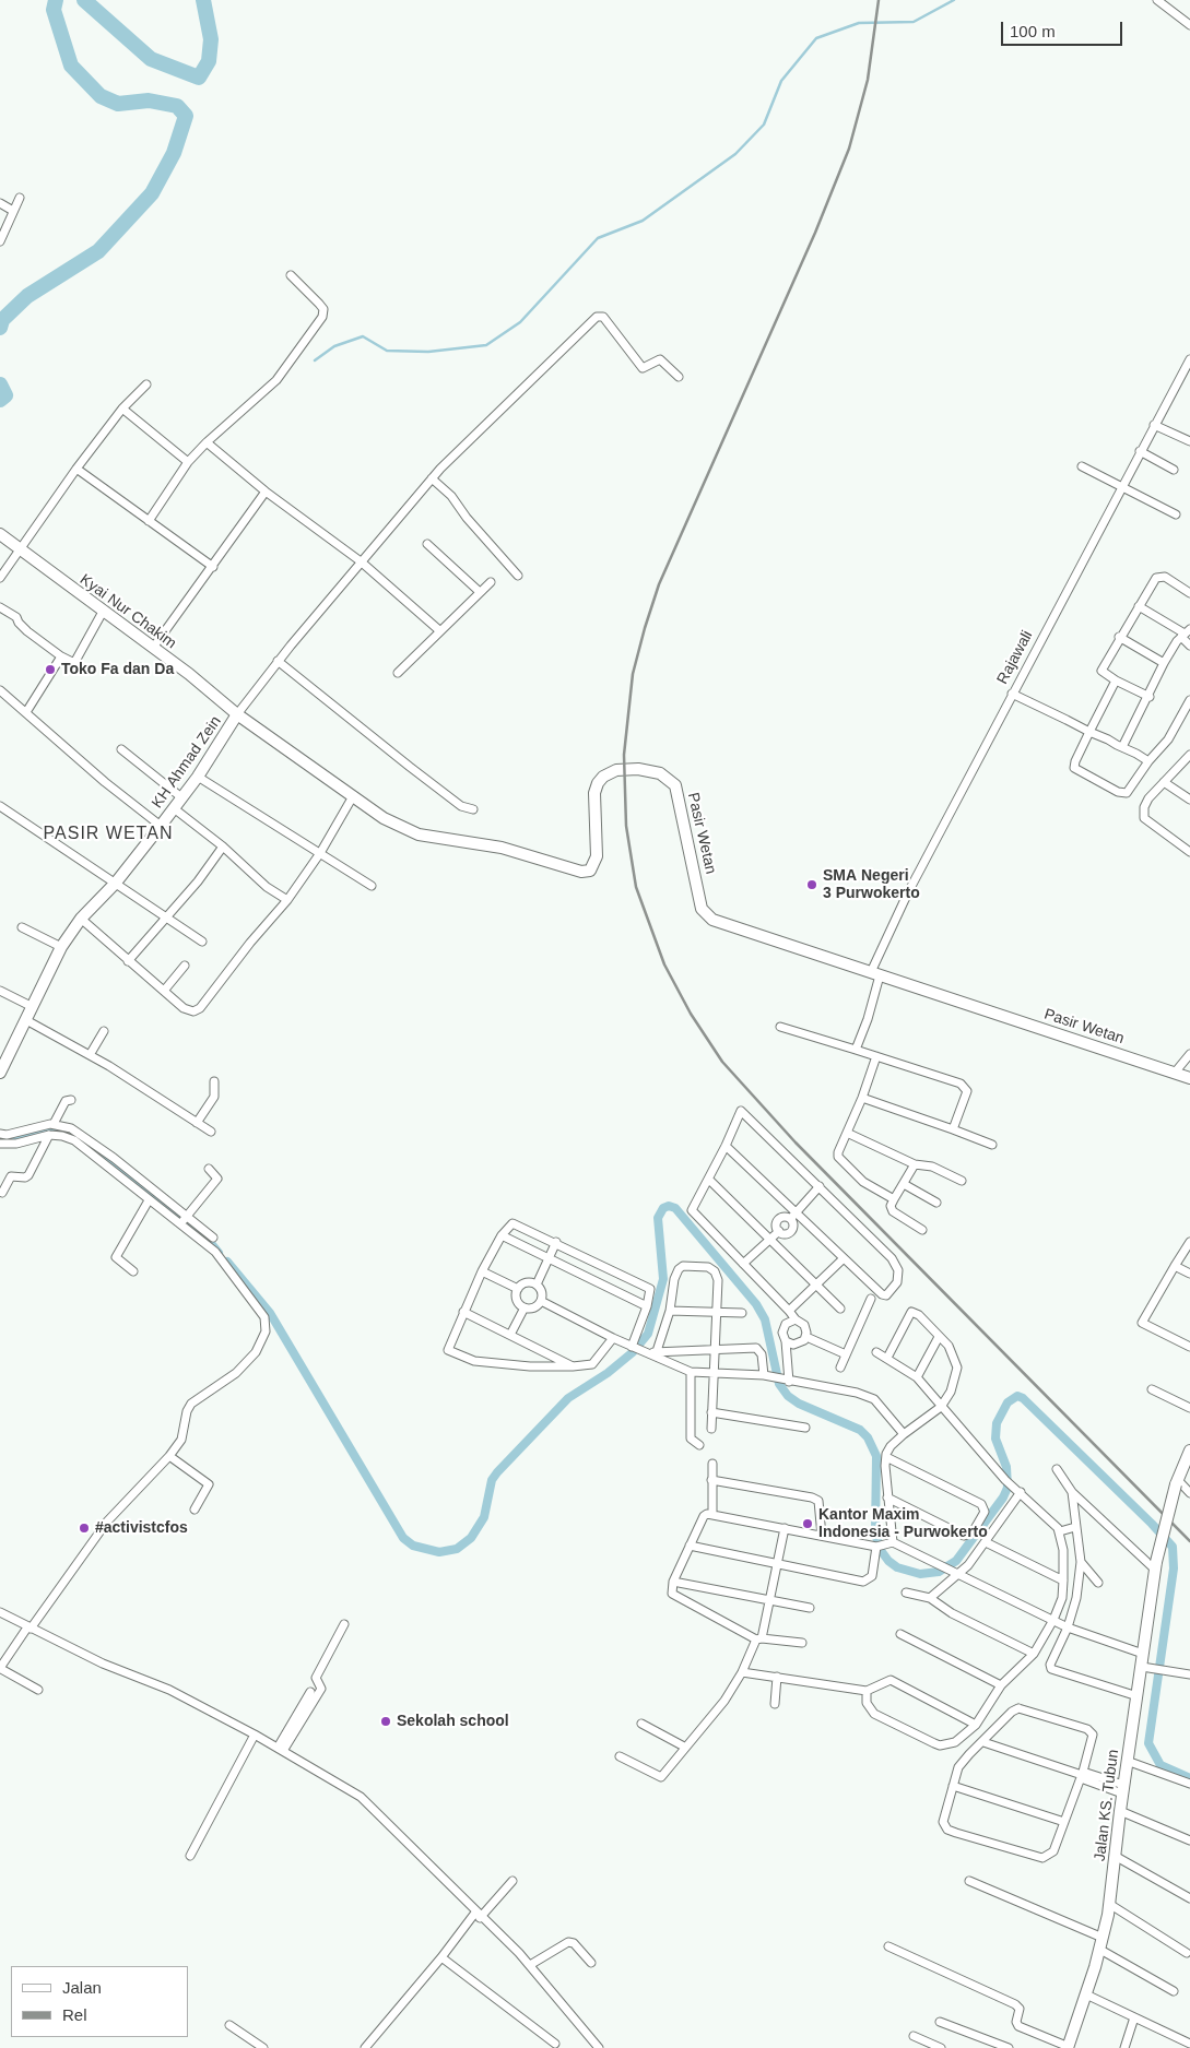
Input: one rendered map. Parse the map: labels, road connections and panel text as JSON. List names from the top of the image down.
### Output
{
  "streets": {
    "street": [
      "Kyai Nur Chakim",
      "Rajawali",
      "KH Ahmad Zein",
      "Pasir Wetan",
      "Jalan KS. Tubun"
    ]
  },
  "crossings": [
    ["Kyai Nur Chakim", "KH Ahmad Zein"],
    ["Kyai Nur Chakim", "Pasir Wetan"],
    ["Rajawali", "Pasir Wetan"],
    ["KH Ahmad Zein", "Pasir Wetan"]
  ],
  "districts": ["PASIR WETAN"],
  "places": [
    "Toko Fa dan Da",
    "SMA Negeri 3 Purwokerto",
    "Kantor Maxim Indonesia - Purwokerto",
    "#activistcfos",
    "Sekolah school"
  ],
  "legend": ["Jalan", "Rel"],
  "scale_bar": "100 m"
}
